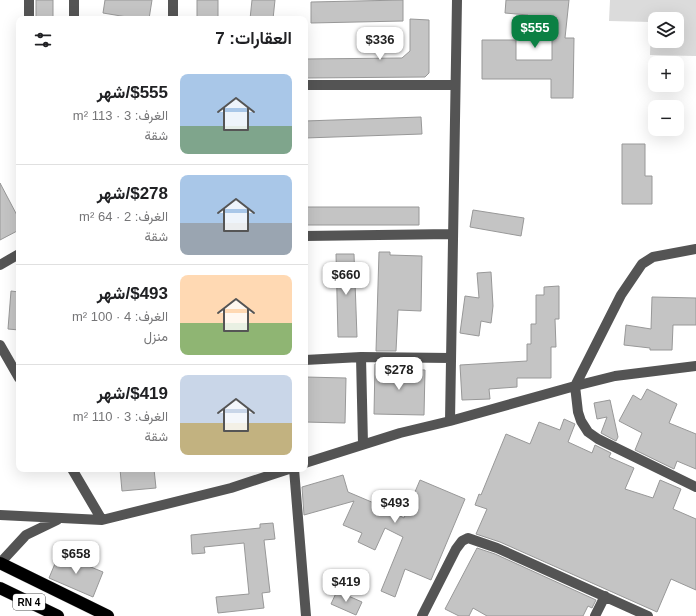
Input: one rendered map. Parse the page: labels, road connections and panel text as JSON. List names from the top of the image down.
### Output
{
  "streets": {
    "highway": ["RN 4"]
  },
  "page": {
    "map_buttons": ["+", "−"],
    "price": [
      "$555",
      "$336",
      "$660",
      "$278",
      "$493",
      "$658",
      "$419"
    ],
    "heading": "العقارات: 7",
    "list": [
      {
        "name": "$555/شهر",
        "note": "الغرف: 3 · 113 m² · شقة"
      },
      {
        "name": "$278/شهر",
        "note": "الغرف: 2 · 64 m² · شقة"
      },
      {
        "name": "$493/شهر",
        "note": "الغرف: 4 · 100 m² · منزل"
      },
      {
        "name": "$419/شهر",
        "note": "الغرف: 3 · 110 m² · شقة"
      }
    ]
  }
}
